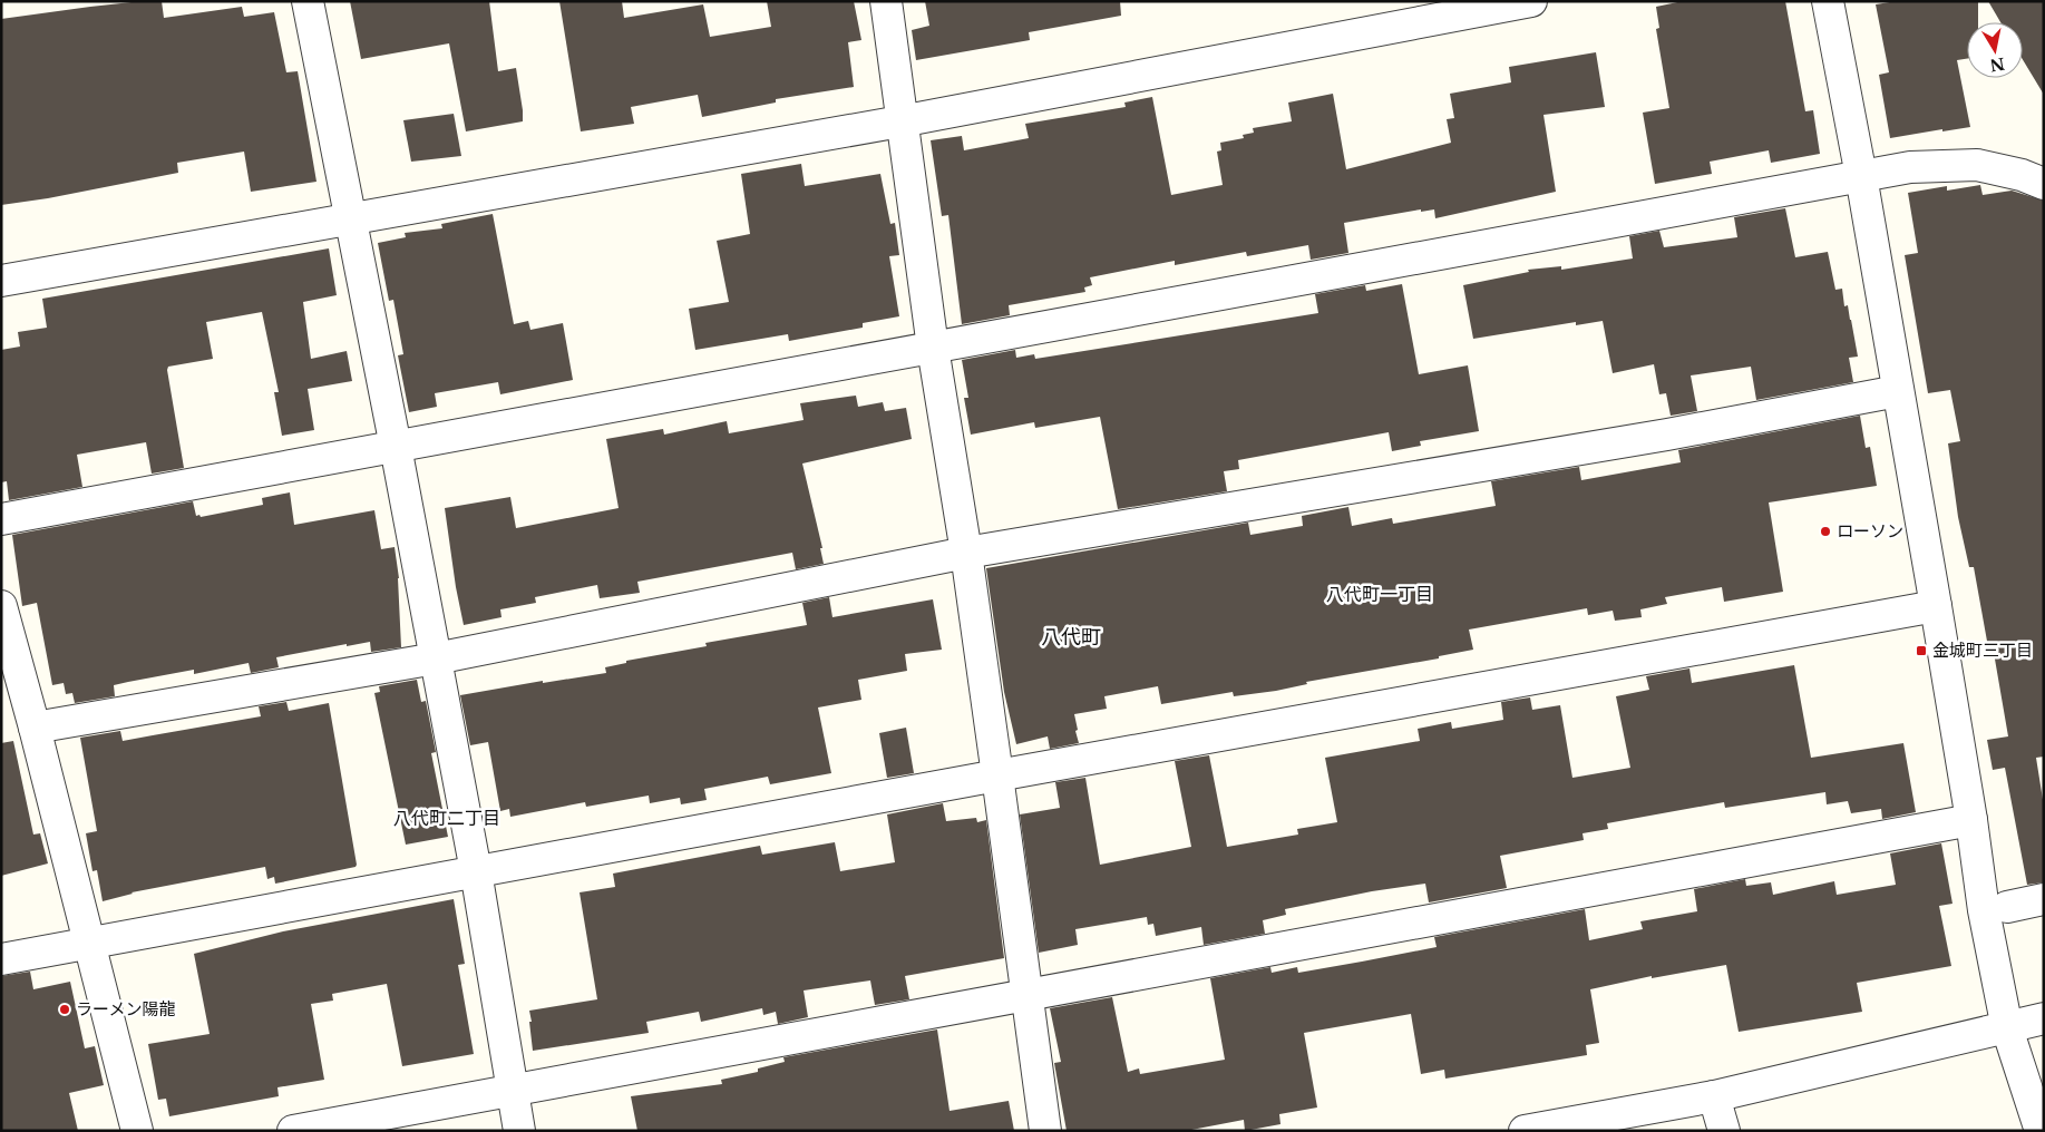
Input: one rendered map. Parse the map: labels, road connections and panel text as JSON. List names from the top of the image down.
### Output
{
  "districts": ["八代町一丁目", "八代町", "八代町二丁目"],
  "places": {
    "other": ["ローソン", "ラーメン陽龍"],
    "transit": ["金城町三丁目"]
  },
  "north": "bottom"
}
